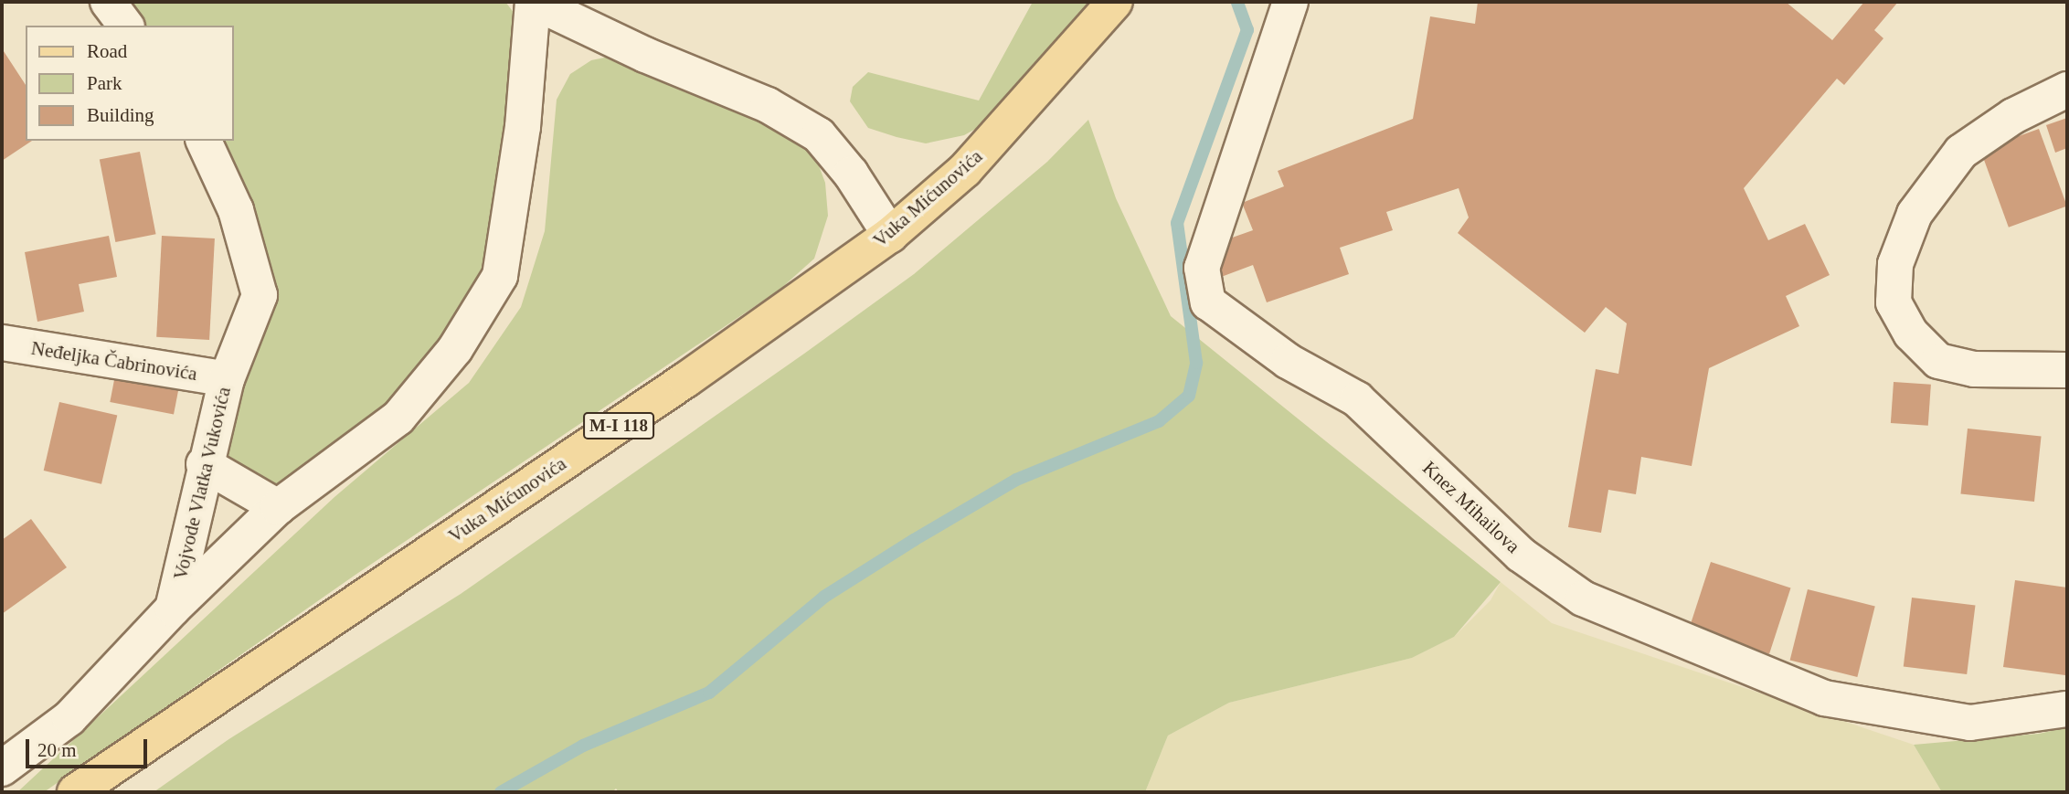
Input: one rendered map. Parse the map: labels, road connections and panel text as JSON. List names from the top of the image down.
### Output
{
  "streets": {
    "main road": ["Vuka Mićunovića", "M-I 118"],
    "street": ["Neđeljka Čabrinovića", "Vojvode Vlatka Vukovića", "Knez Mihailova"]
  },
  "crossings": [
    ["Neđeljka Čabrinovića", "Vojvode Vlatka Vukovića"]
  ],
  "legend": ["Road", "Park", "Building"],
  "scale_bar": "20 m"
}
